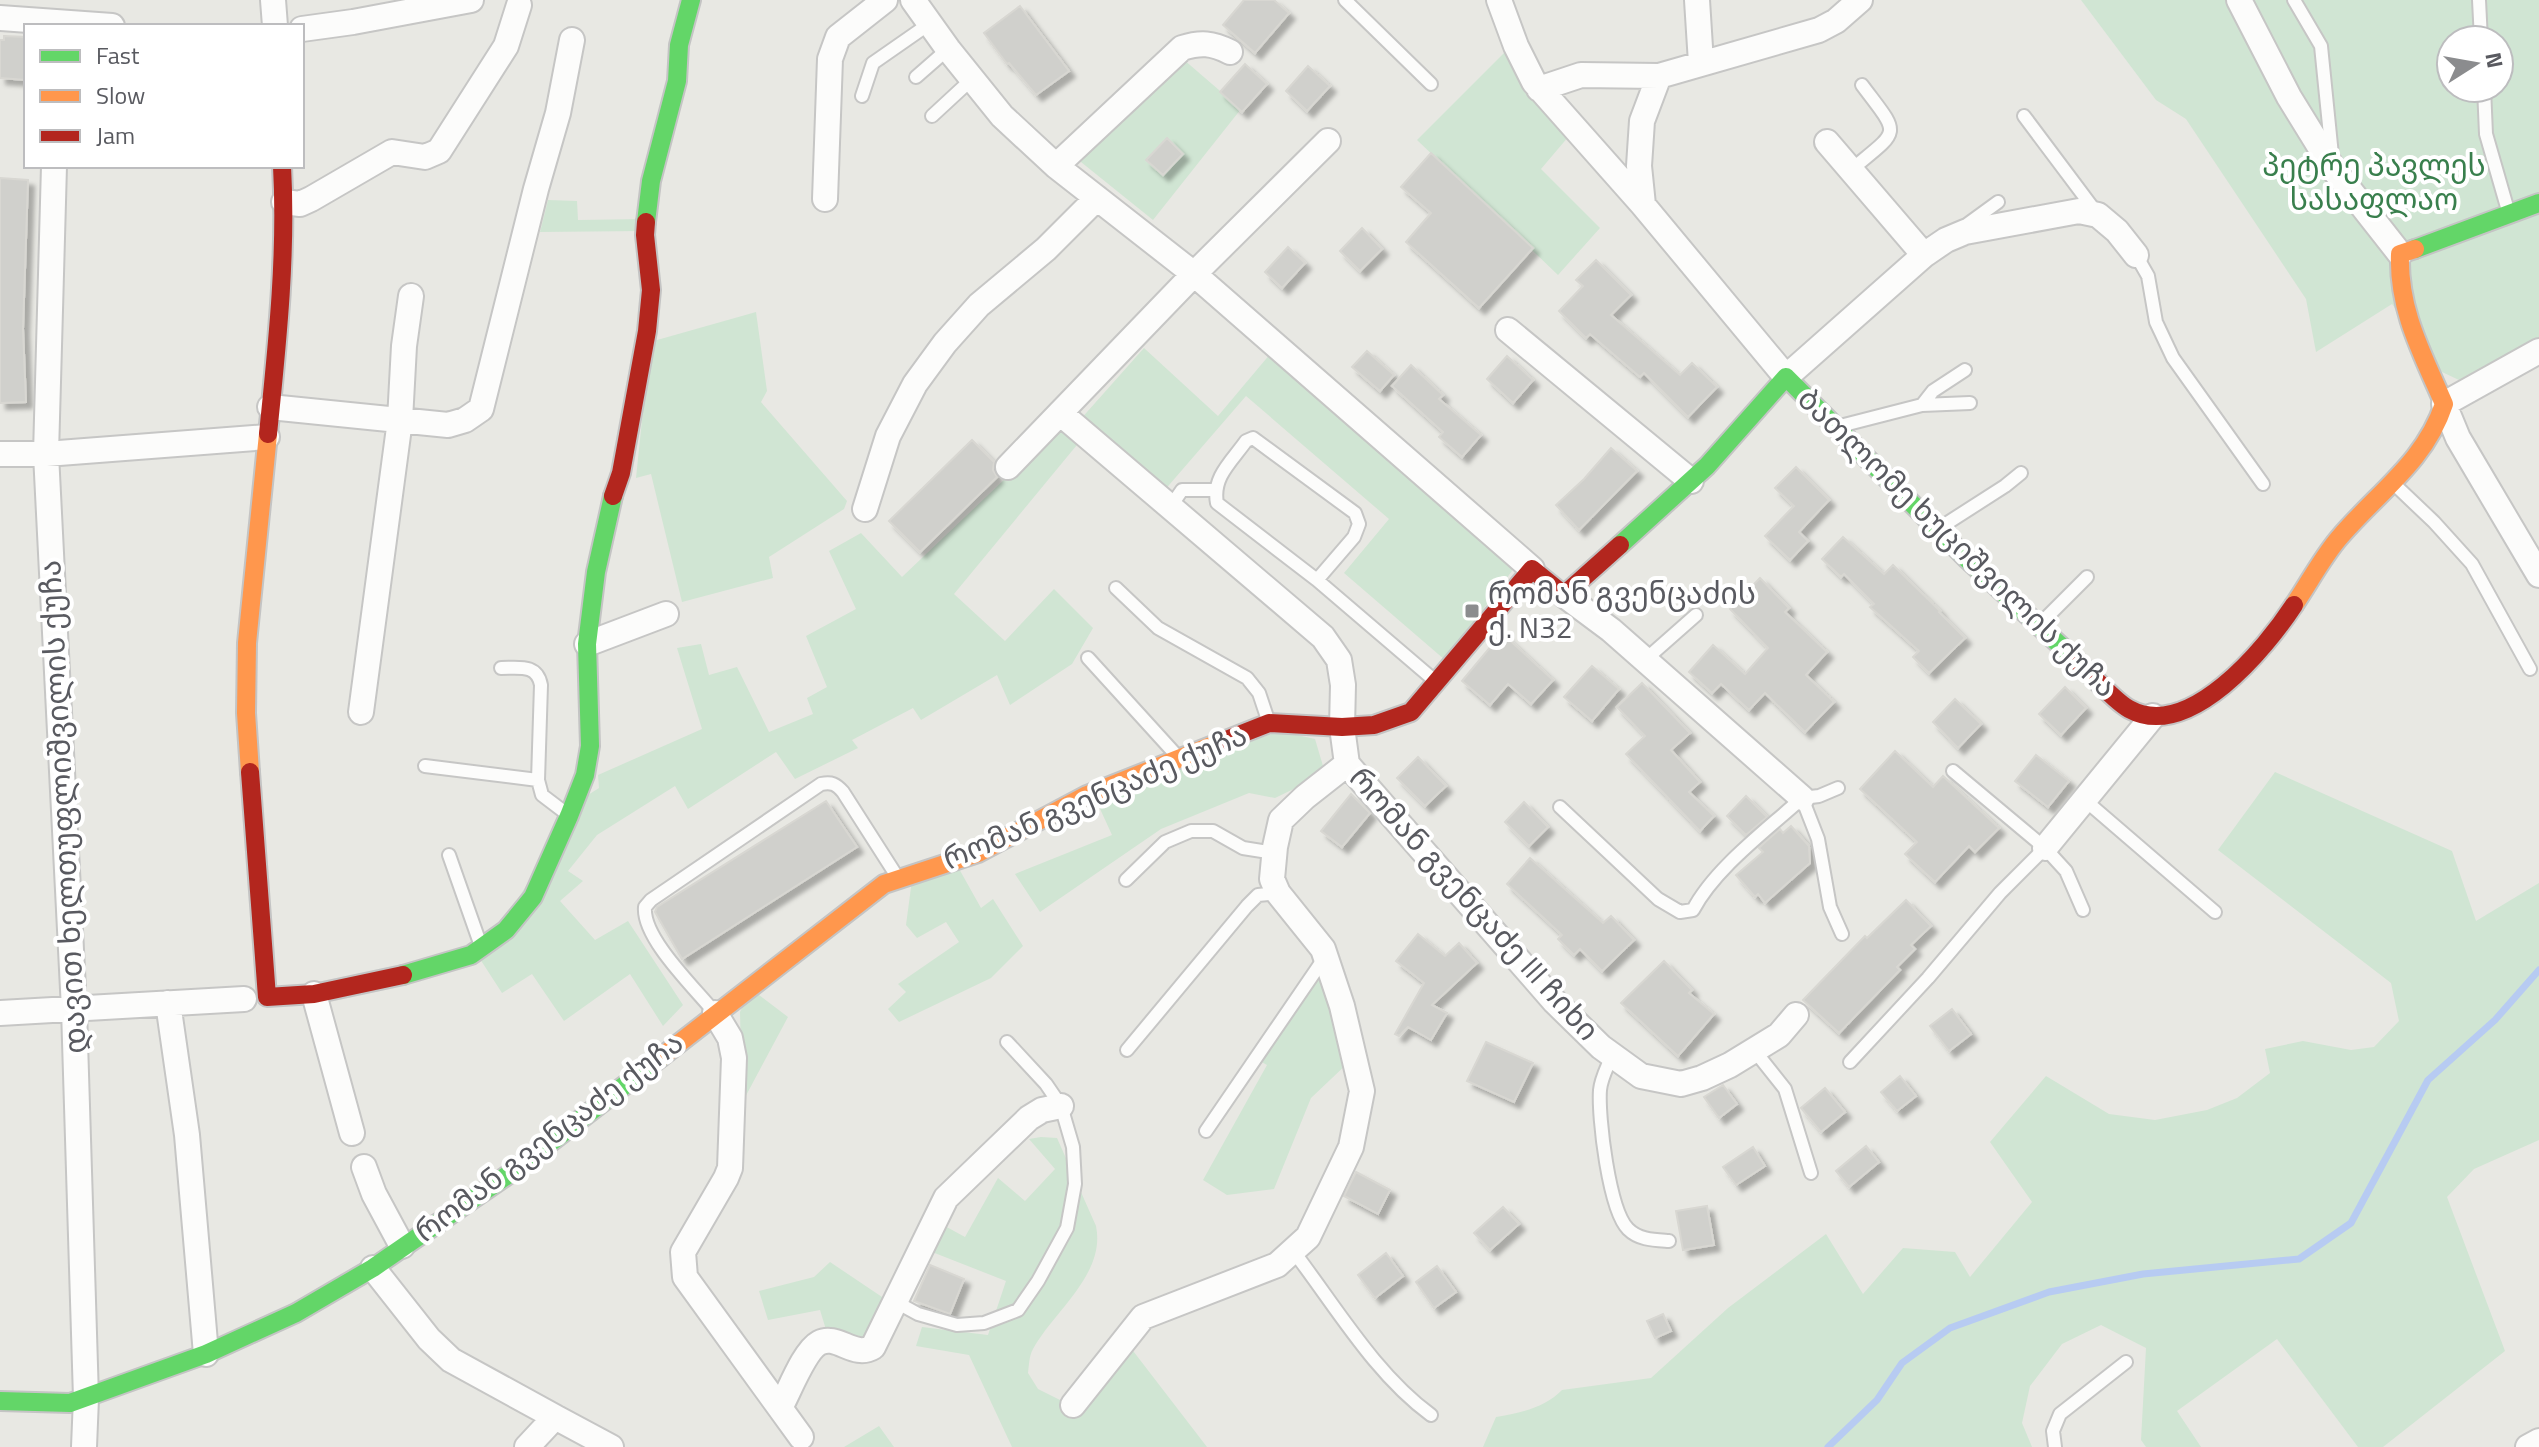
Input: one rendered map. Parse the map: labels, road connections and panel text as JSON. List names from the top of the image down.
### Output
{
  "streets": {
    "street": [
      "ბათლომე ხუციშვილის ქუჩა",
      "რომან გვენცაძე ქუჩა",
      "დავით ხელთუფლიშვილის ქუჩა",
      "რომან გვენცაძე III ჩიხი"
    ]
  },
  "crossings": [
    ["რომან გვენცაძე ქუჩა", "დავით ხელთუფლიშვილის ქუჩა"],
    ["რომან გვენცაძე ქუჩა", "რომან გვენცაძე III ჩიხი"]
  ],
  "parks": ["პეტრე პავლეს სასაფლაო"],
  "places": {
    "transit": ["რომან გვენცაძის ქ. N32"]
  },
  "legend": ["Fast", "Slow", "Jam"],
  "north": "right"
}
